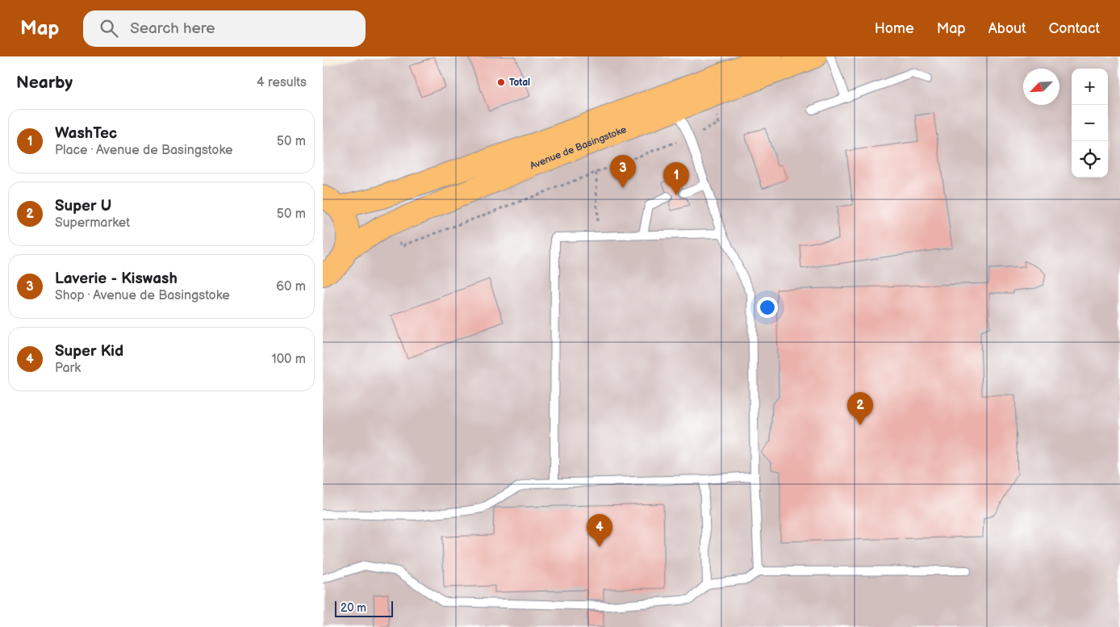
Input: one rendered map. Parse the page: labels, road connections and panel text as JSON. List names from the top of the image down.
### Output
{
  "streets": {
    "main road": ["Avenue de Basingstoke"]
  },
  "places": ["Total"],
  "scale_bar": "20 m",
  "north": "bottom left",
  "page": {
    "header": "Map",
    "search": "Search here",
    "nav": [
      "Home",
      "Map",
      "About",
      "Contact"
    ],
    "heading": ["Nearby", "4 results"],
    "map_buttons": ["+", "−"],
    "list": [
      {
        "mark": "1",
        "name": "WashTec",
        "note": "Place · Avenue de Basingstoke",
        "value": "50 m"
      },
      {
        "mark": "2",
        "name": "Super U",
        "note": "Supermarket",
        "value": "50 m"
      },
      {
        "mark": "3",
        "name": "Laverie - Kiswash",
        "note": "Shop · Avenue de Basingstoke",
        "value": "60 m"
      },
      {
        "mark": "4",
        "name": "Super Kid",
        "note": "Park",
        "value": "100 m"
      }
    ],
    "pins": [
      "3",
      "1",
      "2",
      "4"
    ],
    "scale": "20 m"
  }
}
